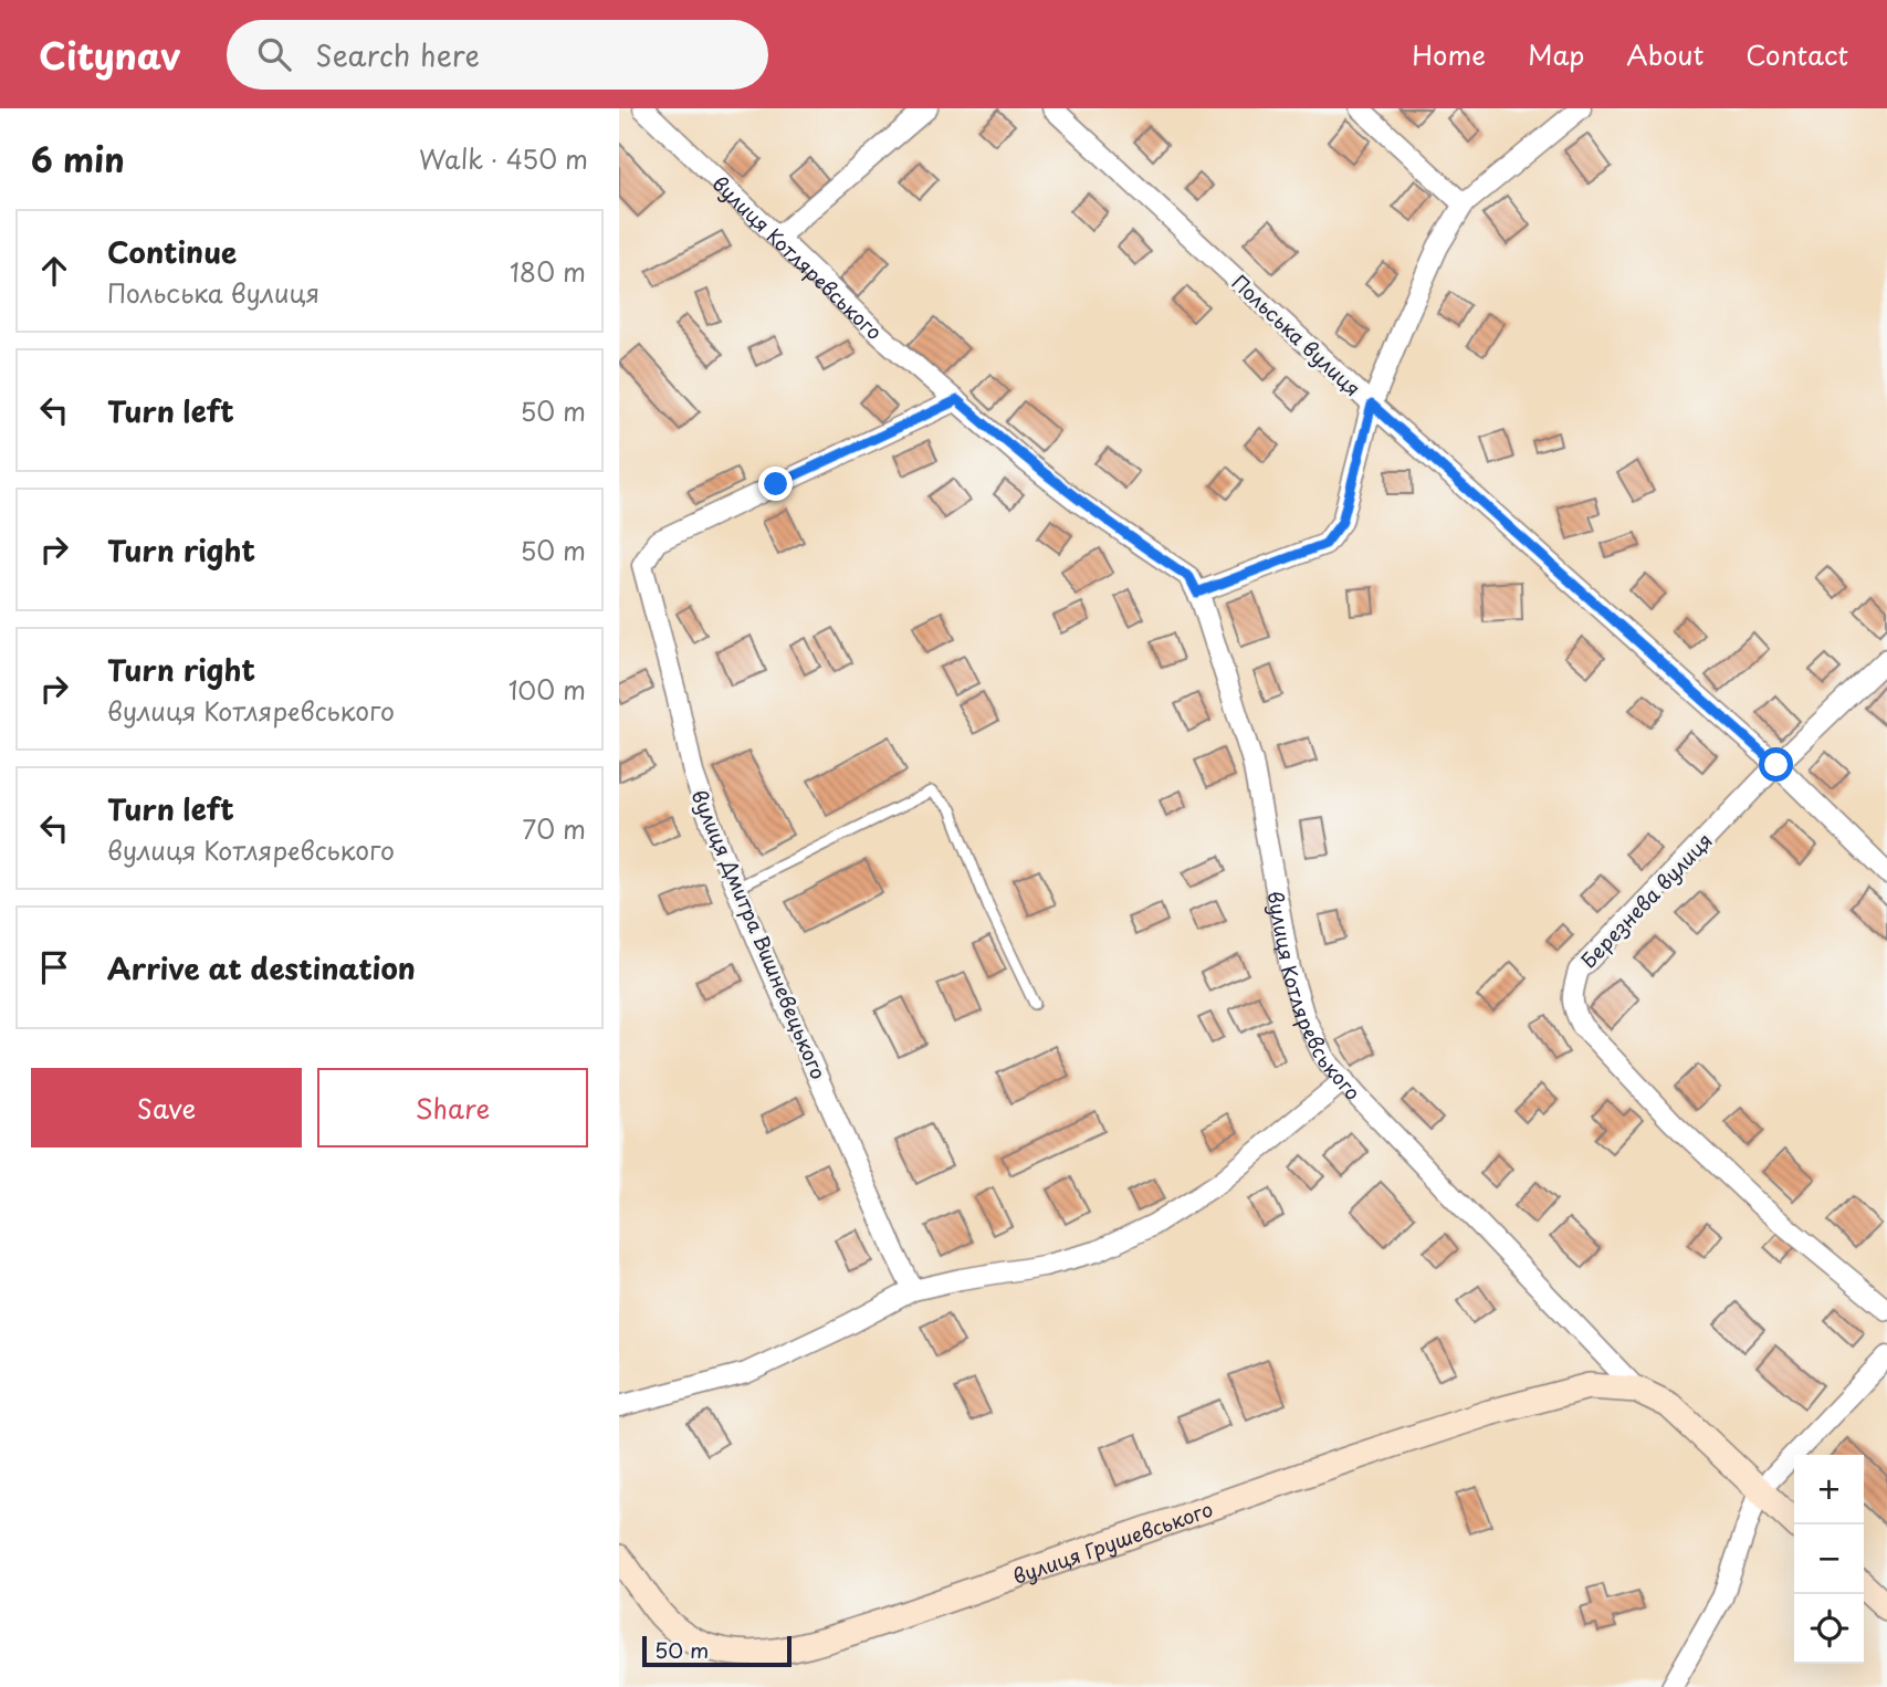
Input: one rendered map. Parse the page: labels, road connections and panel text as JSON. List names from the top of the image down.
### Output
{
  "streets": {
    "main road": ["вулиця Котляревського", "вулиця Грушевського"],
    "street": ["Польська вулиця", "Березнева вулиця", "вулиця Дмитра Вишневецького"]
  },
  "crossings": [
    ["вулиця Котляревського", "вулиця Дмитра Вишневецького"],
    ["вулиця Котляревського", "вулиця Грушевського"],
    ["Польська вулиця", "Березнева вулиця"]
  ],
  "scale_bar": "50 m",
  "page": {
    "header": "Citynav",
    "search": "Search here",
    "nav": [
      "Home",
      "Map",
      "About",
      "Contact"
    ],
    "heading": ["6 min", "Walk · 450 m"],
    "list": [
      ["Continue", "Польська вулиця", "180 m"],
      ["Turn left", "50 m"],
      ["Turn right", "50 m"],
      ["Turn right", "вулиця Котляревського", "100 m"],
      ["Turn left", "вулиця Котляревського", "70 m"],
      "Arrive at destination"
    ],
    "buttons": ["Save", "Share"],
    "map_buttons": ["+", "−"],
    "scale": "50 m"
  }
}
